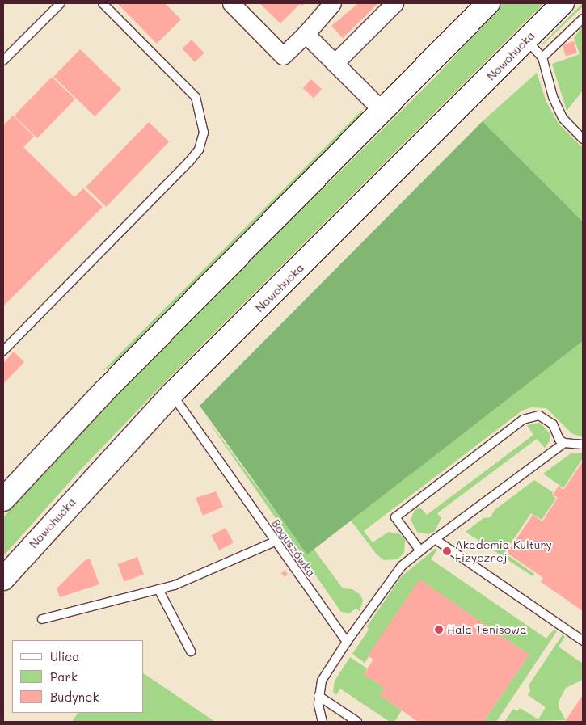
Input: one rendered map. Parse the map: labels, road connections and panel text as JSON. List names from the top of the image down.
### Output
{
  "streets": {
    "main road": ["Nowohucka"],
    "lane": ["Boguszówka"]
  },
  "crossings": [
    ["Nowohucka", "Boguszówka"]
  ],
  "places": ["Akademia Kultury Fizycznej", "Hala Tenisowa"],
  "legend": ["Ulica", "Park", "Budynek"]
}
